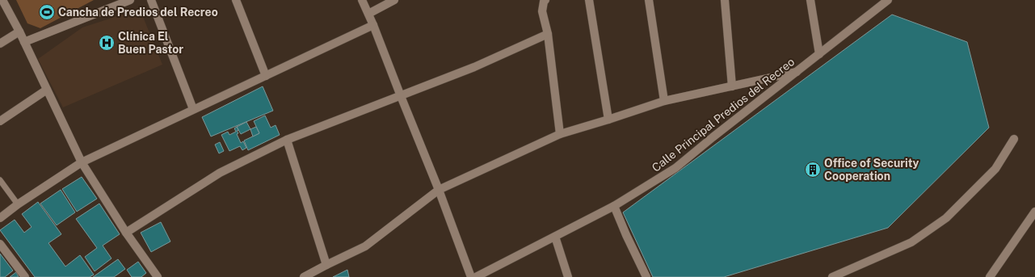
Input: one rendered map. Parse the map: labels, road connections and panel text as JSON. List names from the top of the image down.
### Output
{
  "streets": {
    "street": ["Calle Principal Predios del Recreo"]
  },
  "places": {
    "sports": ["Cancha de Predios del Recreo"],
    "hospital": ["Clínica El Buen Pastor"],
    "building": ["Office of Security Cooperation"]
  }
}
